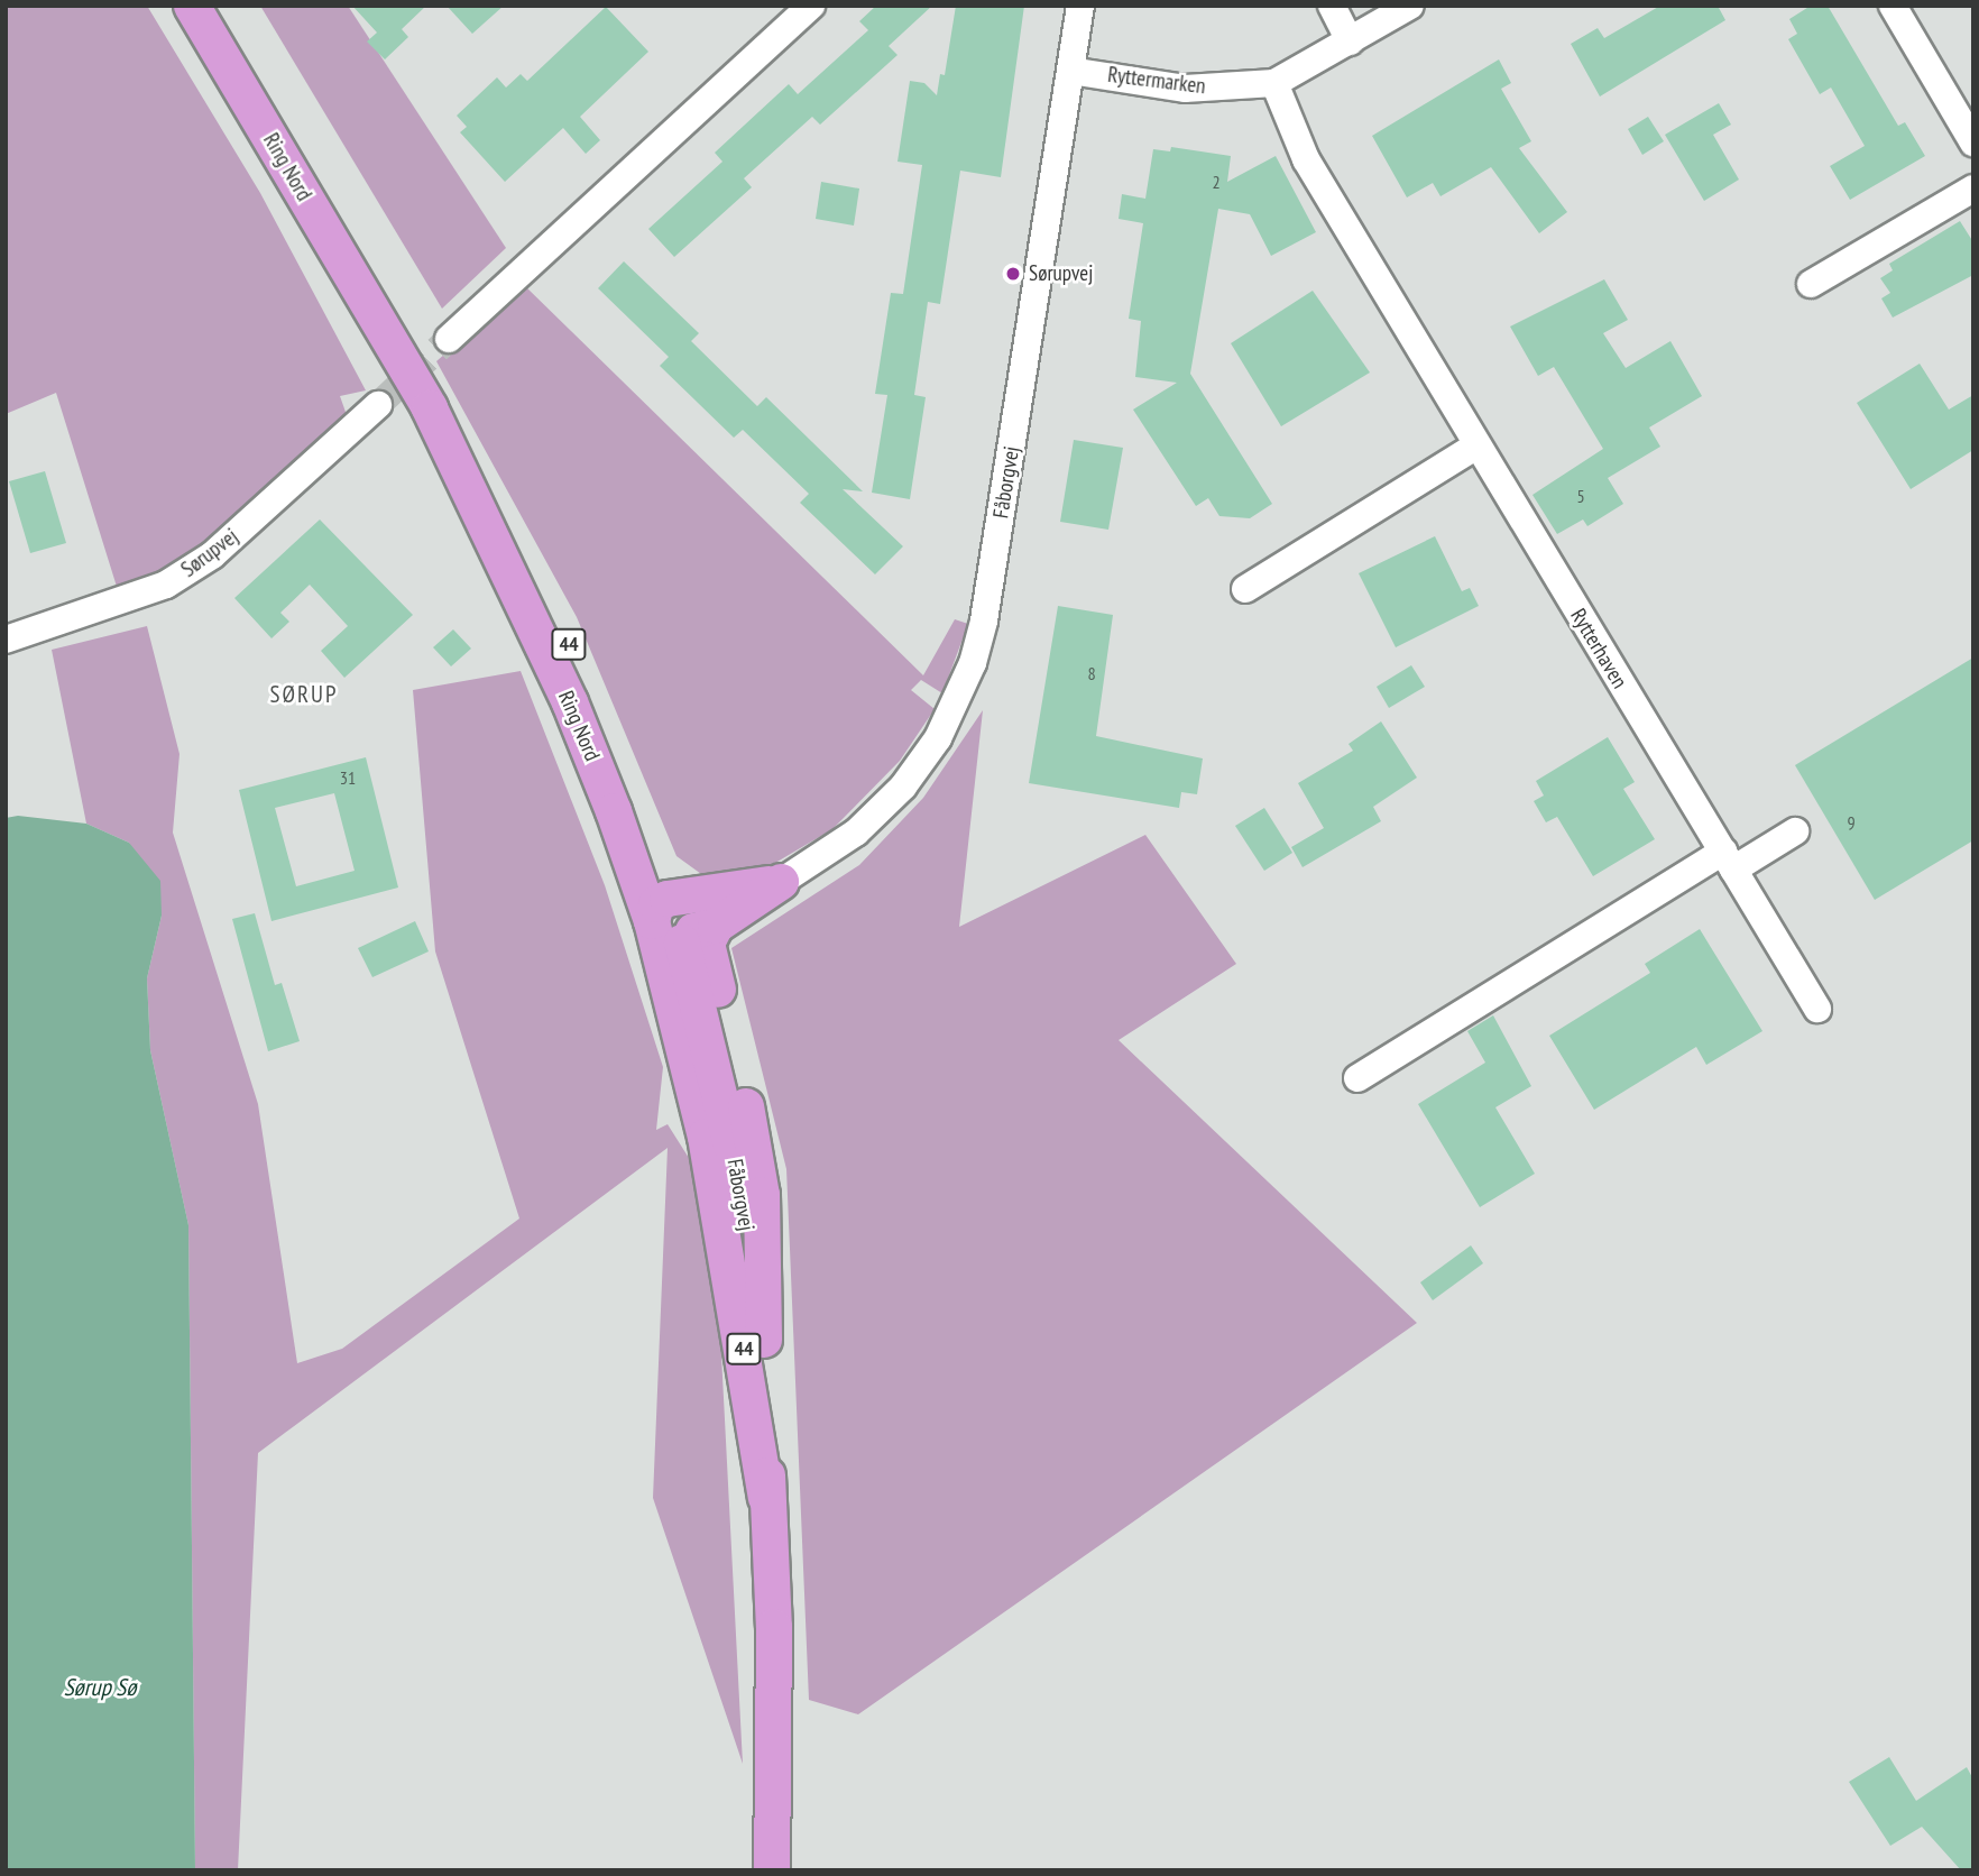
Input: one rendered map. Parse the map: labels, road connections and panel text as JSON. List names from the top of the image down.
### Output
{
  "streets": {
    "main road": ["Ring Nord", "Fåborgvej", "44"],
    "street": ["Ryttermarken", "Sørupvej", "Rytterhaven"]
  },
  "crossings": [
    ["Ryttermarken", "Fåborgvej"],
    ["Ryttermarken", "Rytterhaven"],
    ["Ring Nord", "Fåborgvej"]
  ],
  "districts": ["SØRUP"],
  "water": ["Sørup Sø"],
  "places": ["Sørupvej"],
  "house_numbers": [
    "2",
    "5",
    "8",
    "31",
    "9"
  ]
}
